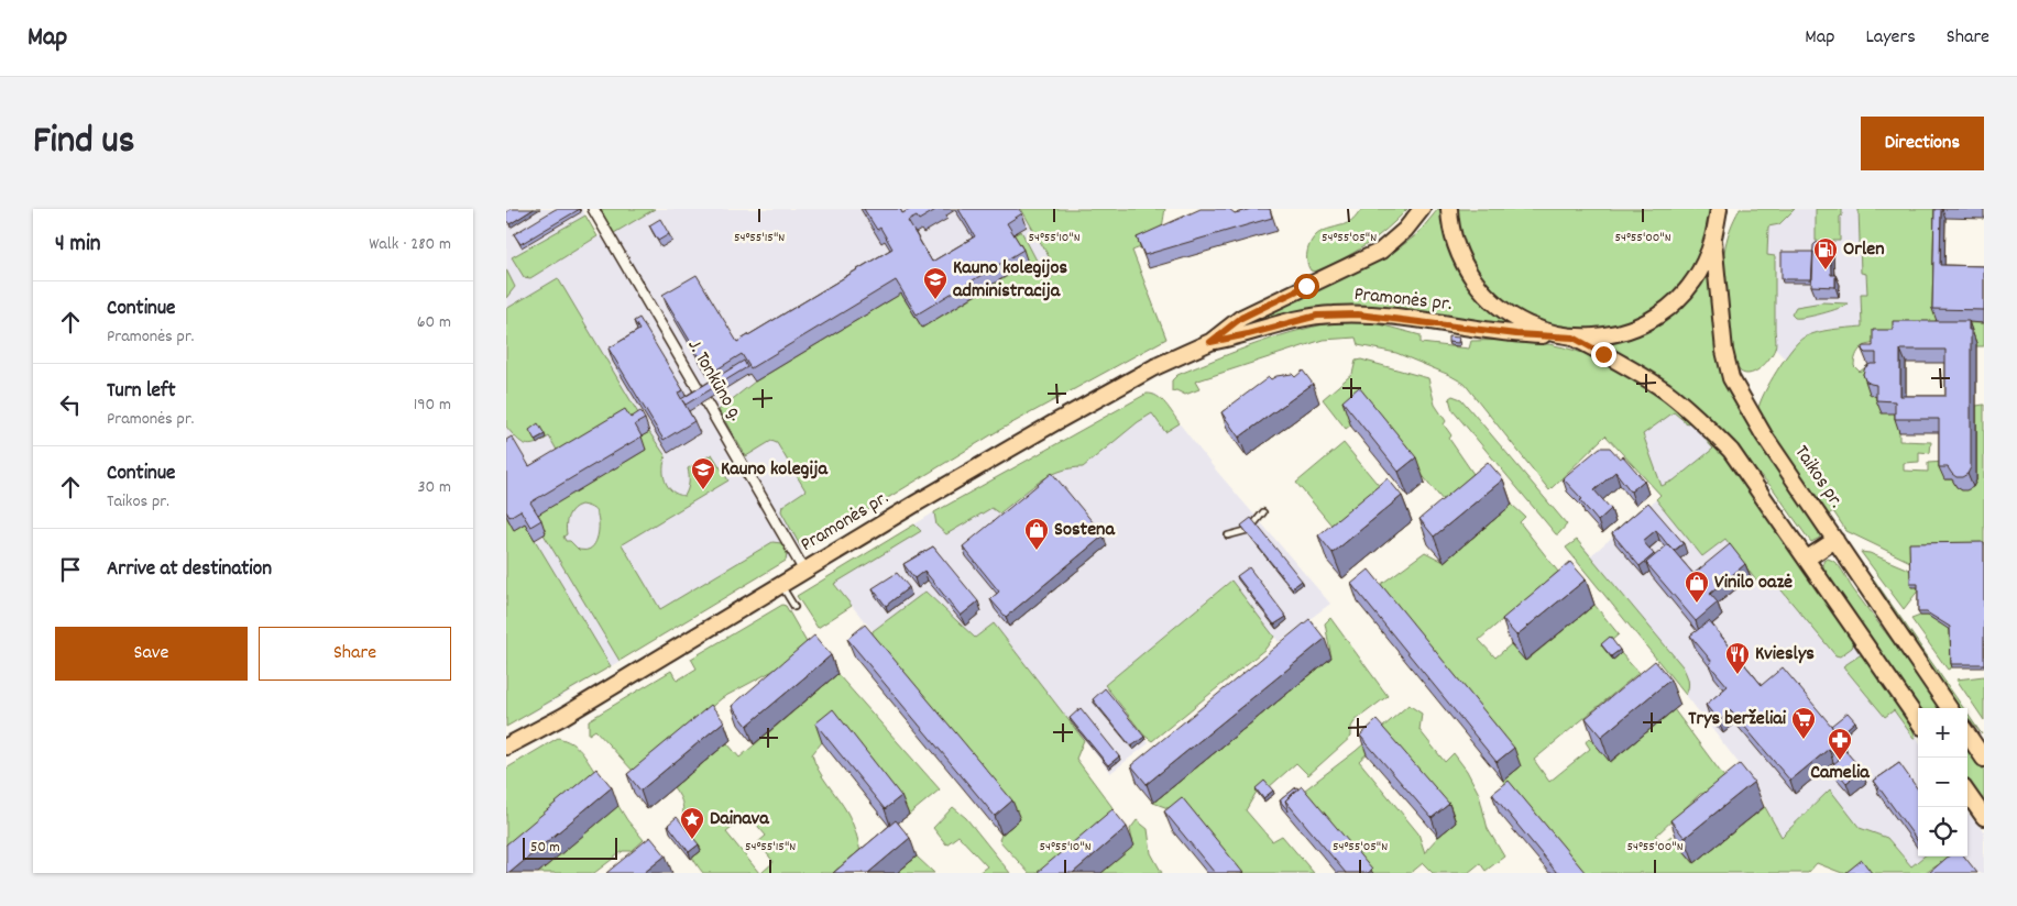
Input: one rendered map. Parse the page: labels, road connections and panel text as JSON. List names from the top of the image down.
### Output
{
  "streets": {
    "main road": ["Pramonės pr.", "Taikos pr."],
    "street": ["J. Tonkūno g."]
  },
  "crossings": [
    ["Pramonės pr.", "J. Tonkūno g."],
    ["Pramonės pr.", "Taikos pr."]
  ],
  "places": {
    "fuel station": ["Orlen"],
    "school or university": ["Kauno kolegijos administracija", "Kauno kolegija"],
    "shop": ["Sostena", "Vinilo oazė"],
    "restaurant": ["Kvieslys"],
    "supermarket": ["Trys berželiai"],
    "pharmacy": ["Camelia"],
    "place": ["Dainava"]
  },
  "scale_bar": "50 m",
  "page": {
    "header": "Map",
    "nav": ["Map", "Layers", "Share"],
    "title": "Find us",
    "buttons": [
      "Directions",
      ["Save", "Share"]
    ],
    "heading": ["4 min", "Walk · 280 m"],
    "list": [
      ["Continue", "Pramonės pr.", "60 m"],
      ["Turn left", "Pramonės pr.", "190 m"],
      ["Continue", "Taikos pr.", "30 m"],
      "Arrive at destination"
    ],
    "map_buttons": ["+", "−"],
    "scale": "50 m"
  },
  "coordinates": [
    "54°55'15\"N",
    "54°55'10\"N",
    "54°55'05\"N",
    "54°55'00\"N"
  ]
}
